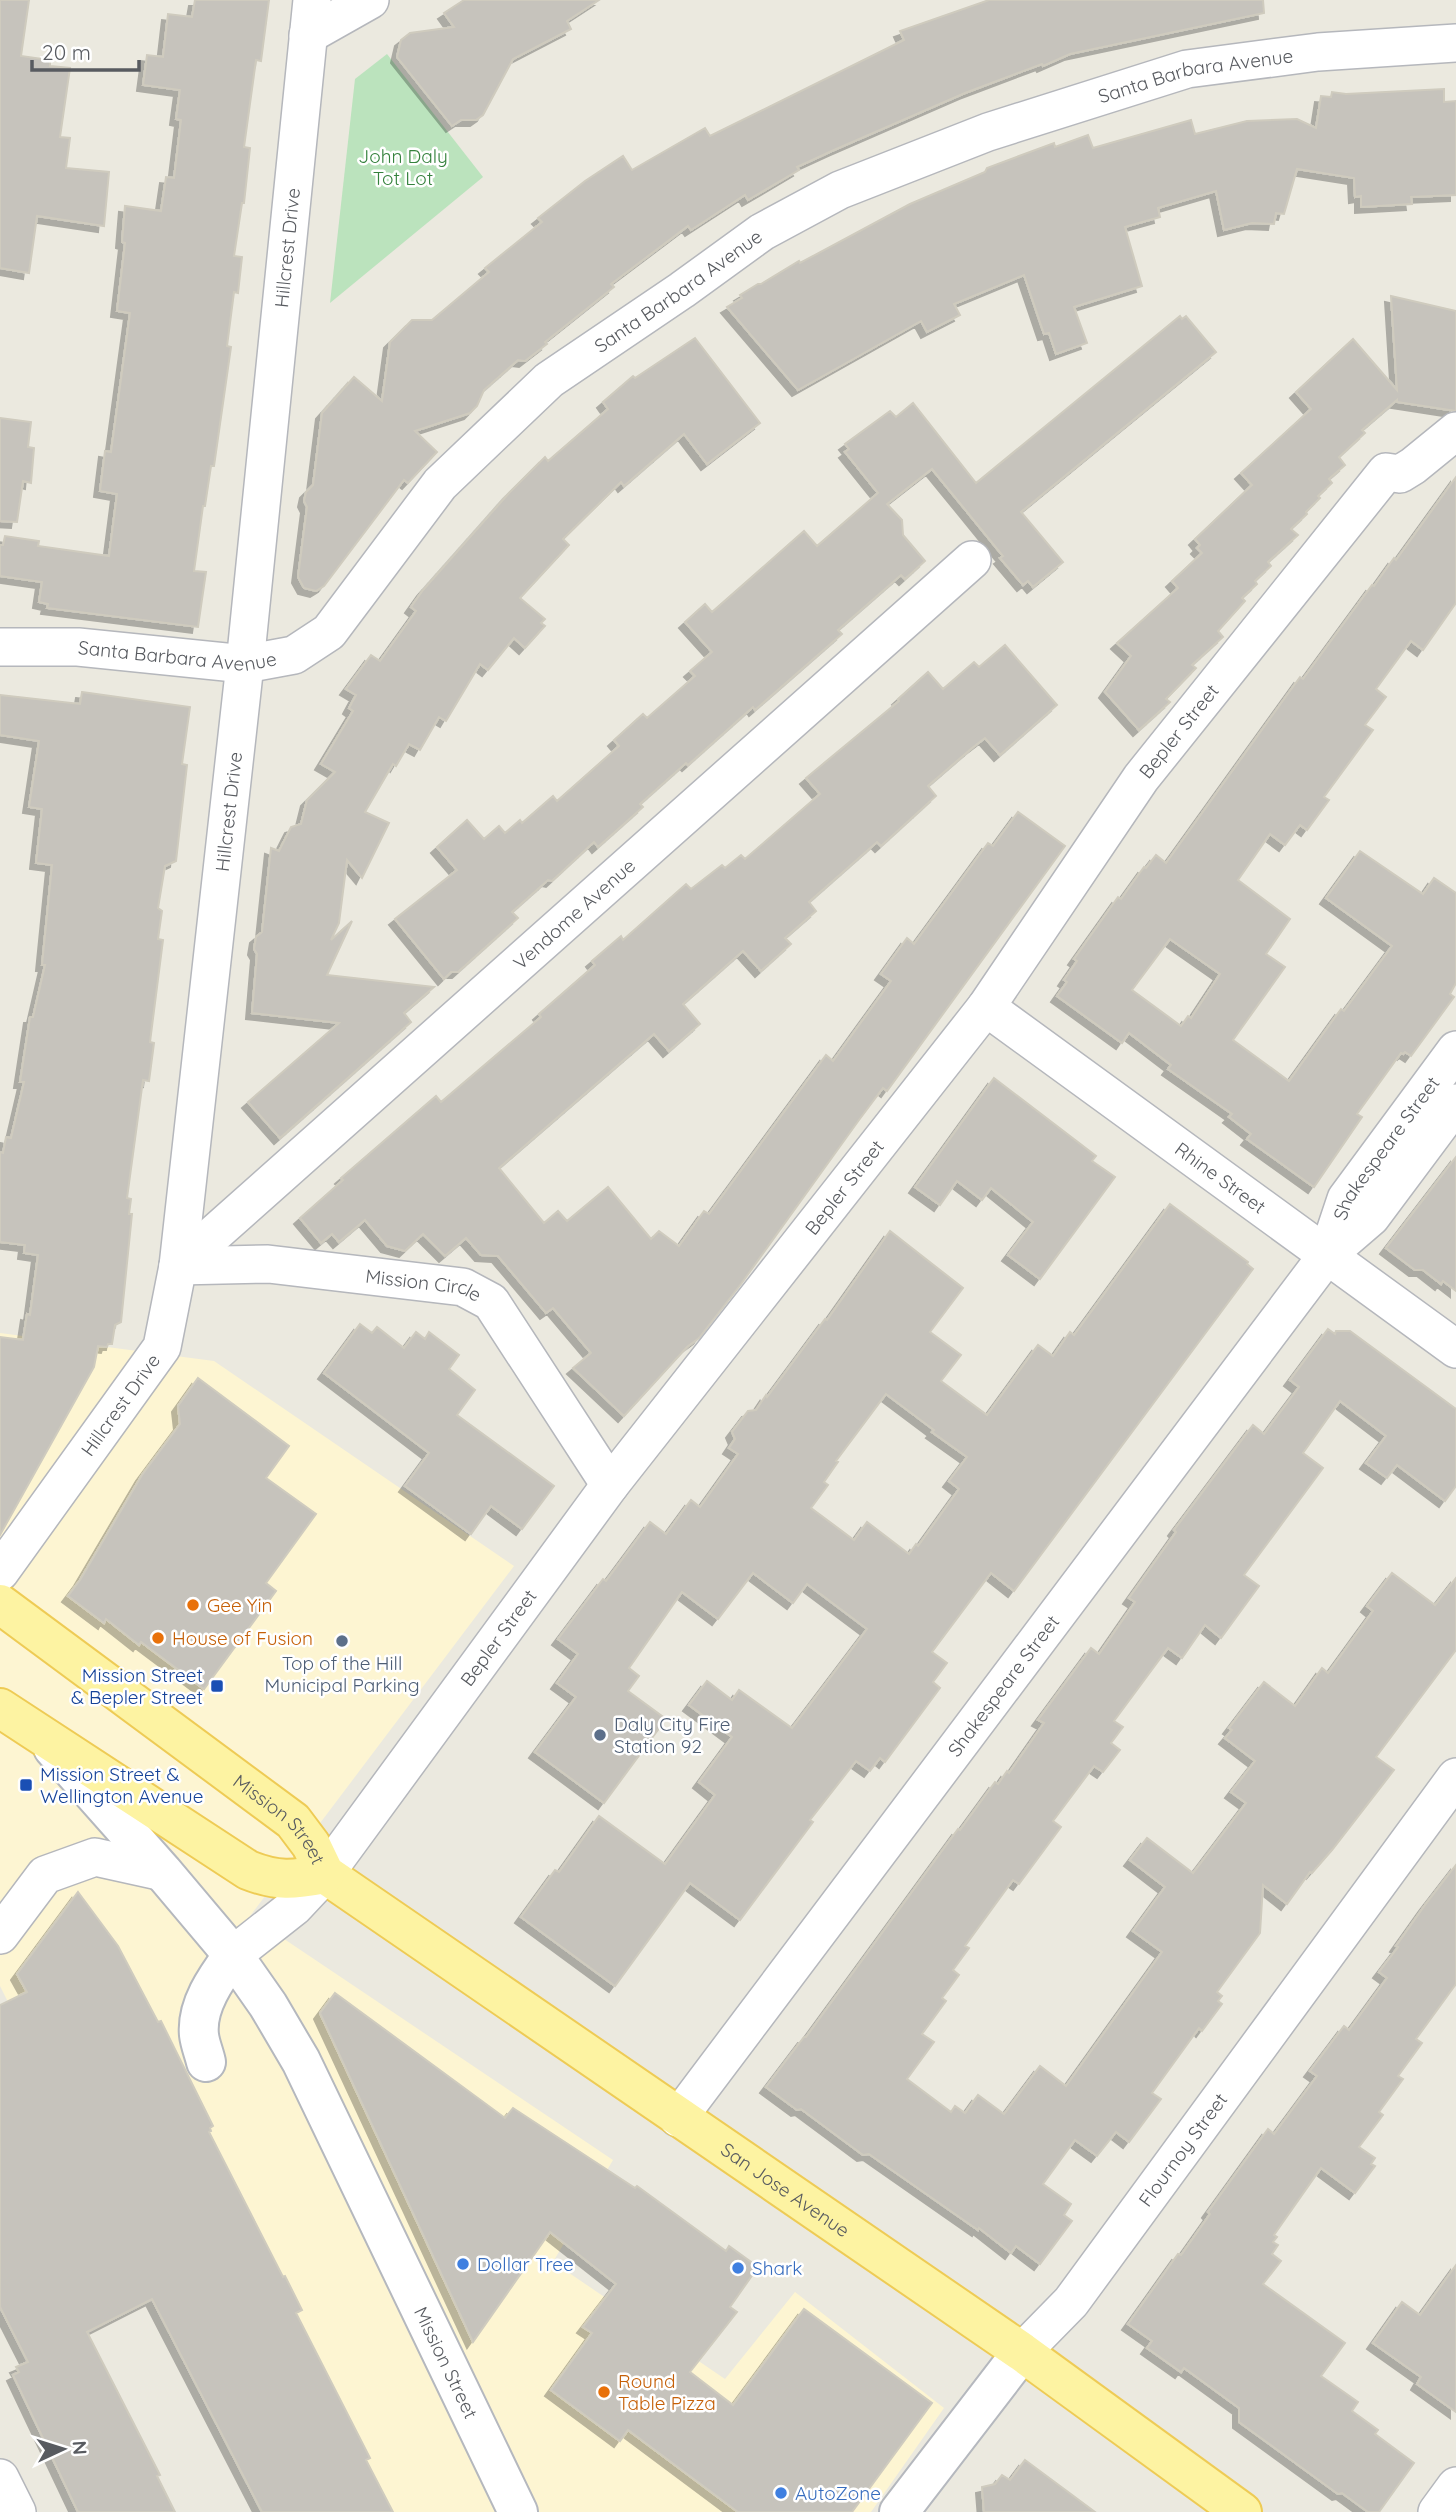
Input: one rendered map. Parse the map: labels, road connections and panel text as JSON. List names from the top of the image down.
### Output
{
  "streets": {
    "main road": ["Mission Street", "Flournoy Street", "San Jose Avenue"],
    "street": [
      "Santa Barbara Avenue",
      "Hillcrest Drive",
      "Bepler Street",
      "Vendome Avenue",
      "Shakespeare Street",
      "Rhine Street",
      "Mission Circle"
    ]
  },
  "crossings": [
    ["Santa Barbara Avenue", "Hillcrest Drive"],
    ["Hillcrest Drive", "Vendome Avenue"],
    ["Hillcrest Drive", "Mission Circle"],
    ["Bepler Street", "Rhine Street"],
    ["Bepler Street", "Mission Circle"],
    ["Bepler Street", "Mission Street"],
    ["Bepler Street", "San Jose Avenue"],
    ["Vendome Avenue", "Mission Circle"],
    ["Shakespeare Street", "Rhine Street"],
    ["Shakespeare Street", "San Jose Avenue"],
    ["Mission Street", "San Jose Avenue"],
    ["Flournoy Street", "San Jose Avenue"]
  ],
  "parks": ["John Daly Tot Lot"],
  "places": {
    "other": [
      "Gee Yin",
      "House of Fusion",
      "Top of the Hill Municipal Parking",
      "Daly City Fire Station 92",
      "Dollar Tree",
      "Shark",
      "Round Table Pizza",
      "AutoZone"
    ],
    "transit": ["Mission Street & Bepler Street", "Mission Street & Wellington Avenue"]
  },
  "scale_bar": "20 m",
  "north": "right"
}
